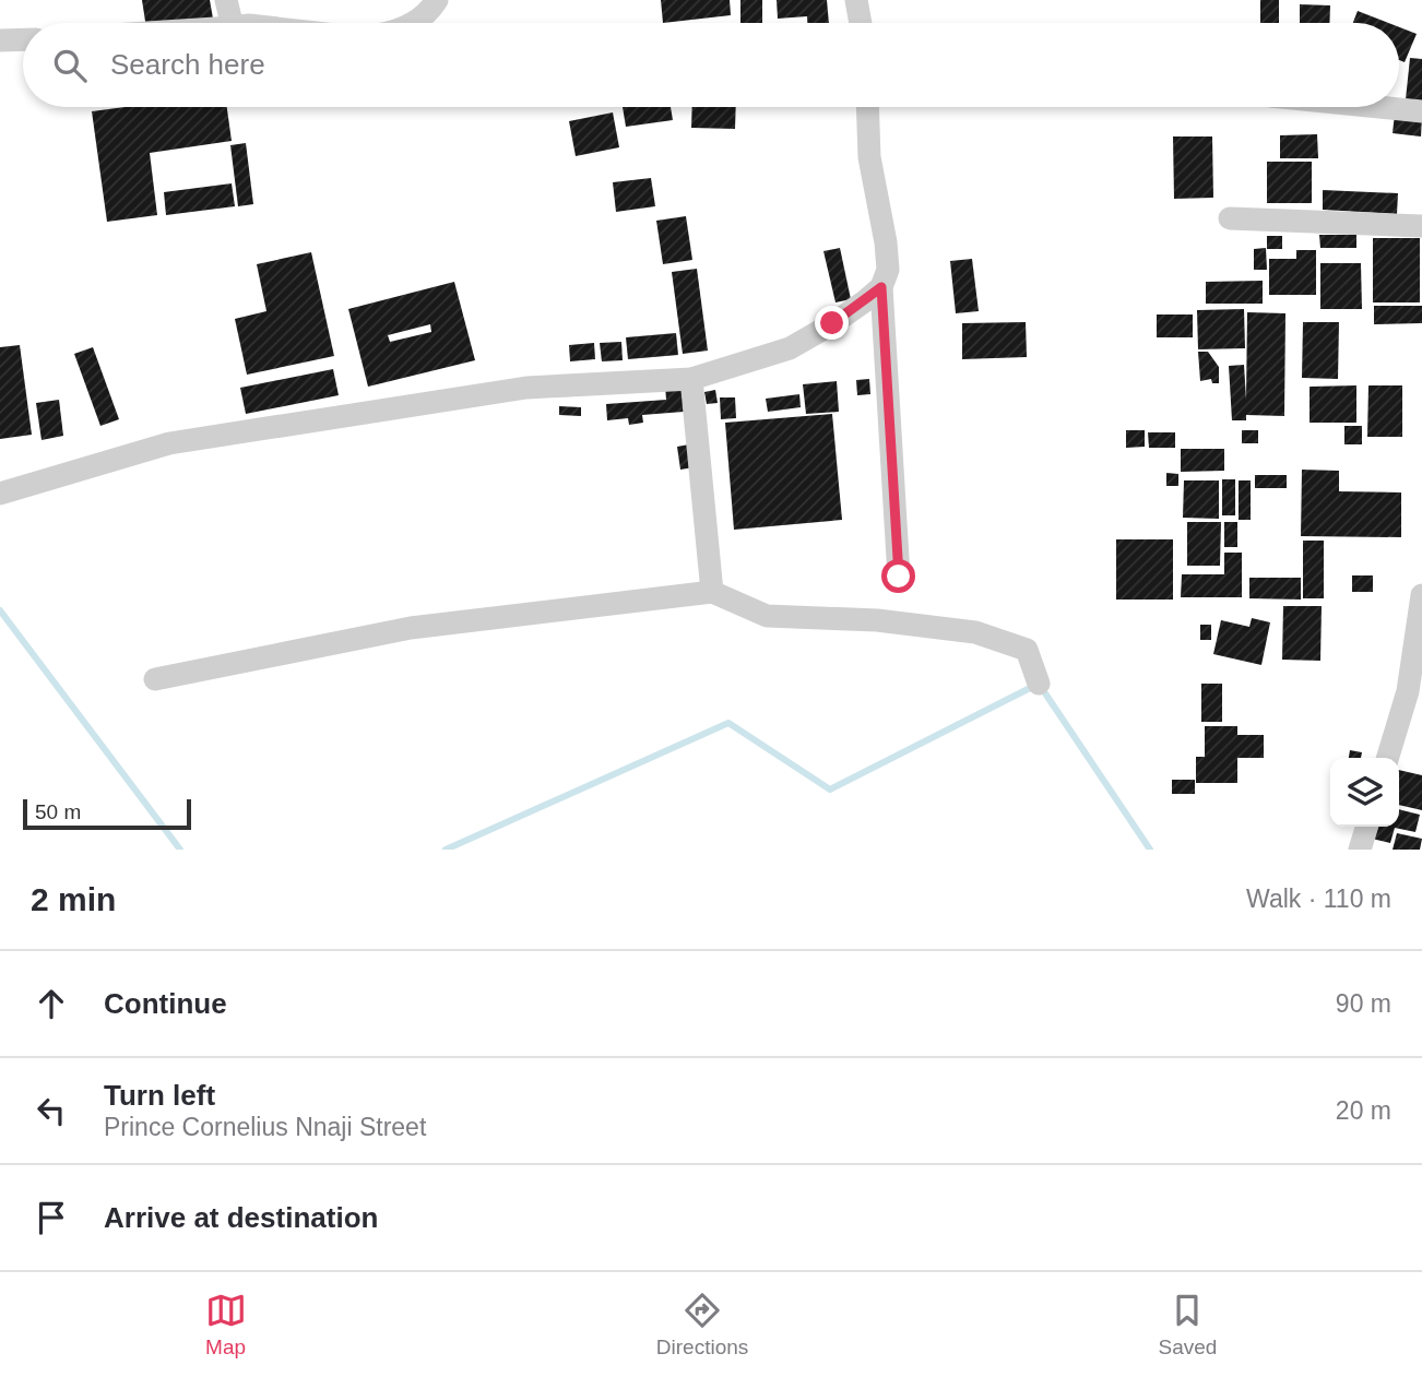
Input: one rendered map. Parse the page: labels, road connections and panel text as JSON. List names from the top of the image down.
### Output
{
  "scale_bar": "50 m",
  "page": {
    "search": "Search here",
    "scale": "50 m",
    "heading": ["2 min", "Walk · 110 m"],
    "list": [
      ["Continue", "90 m"],
      ["Turn left", "Prince Cornelius Nnaji Street", "20 m"],
      "Arrive at destination"
    ],
    "nav": ["Map", "Directions", "Saved"]
  }
}
